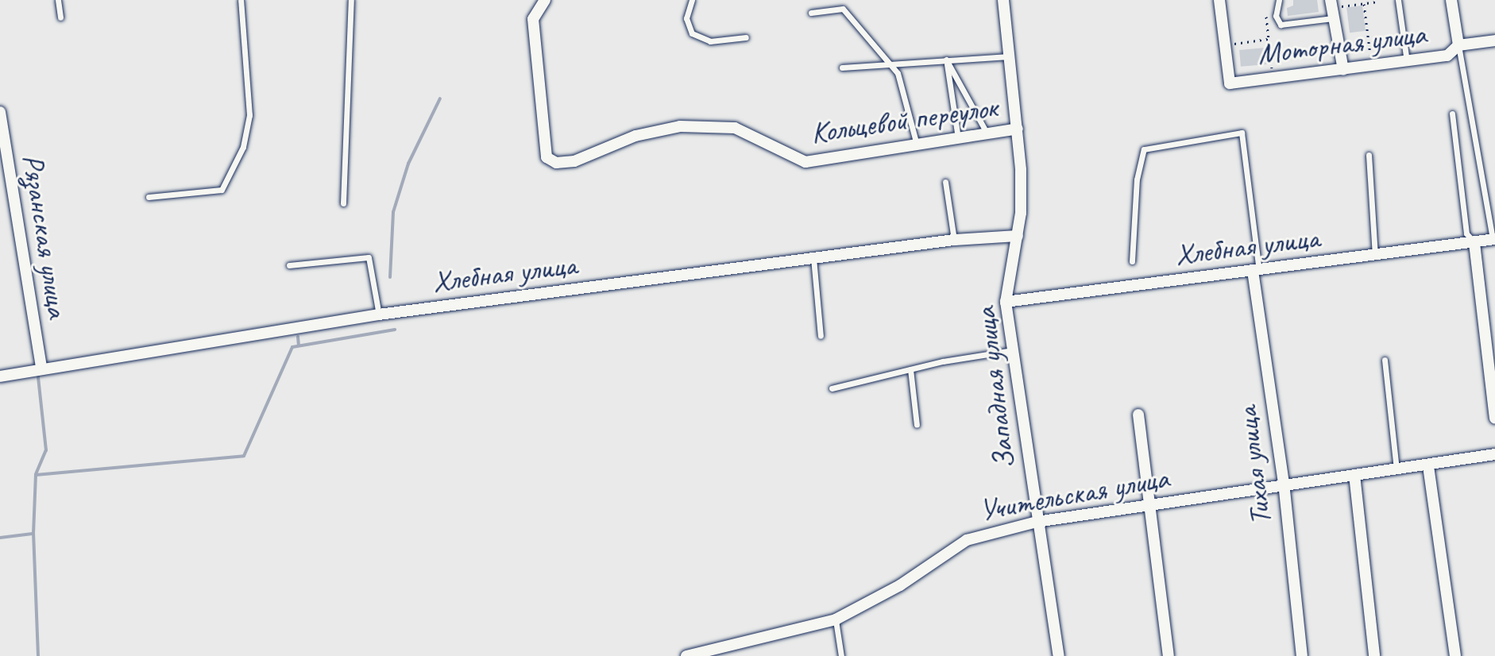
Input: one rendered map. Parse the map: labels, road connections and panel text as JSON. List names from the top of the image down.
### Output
{
  "streets": {
    "street": [
      "Моторная улица",
      "Кольцевой переулок",
      "Рязанская улица",
      "Хлебная улица",
      "Западная улица",
      "Тихая улица",
      "Учительская улица"
    ]
  },
  "crossings": [
    ["Кольцевой переулок", "Западная улица"],
    ["Рязанская улица", "Хлебная улица"],
    ["Хлебная улица", "Западная улица"],
    ["Хлебная улица", "Тихая улица"],
    ["Западная улица", "Учительская улица"],
    ["Тихая улица", "Учительская улица"]
  ]
}
